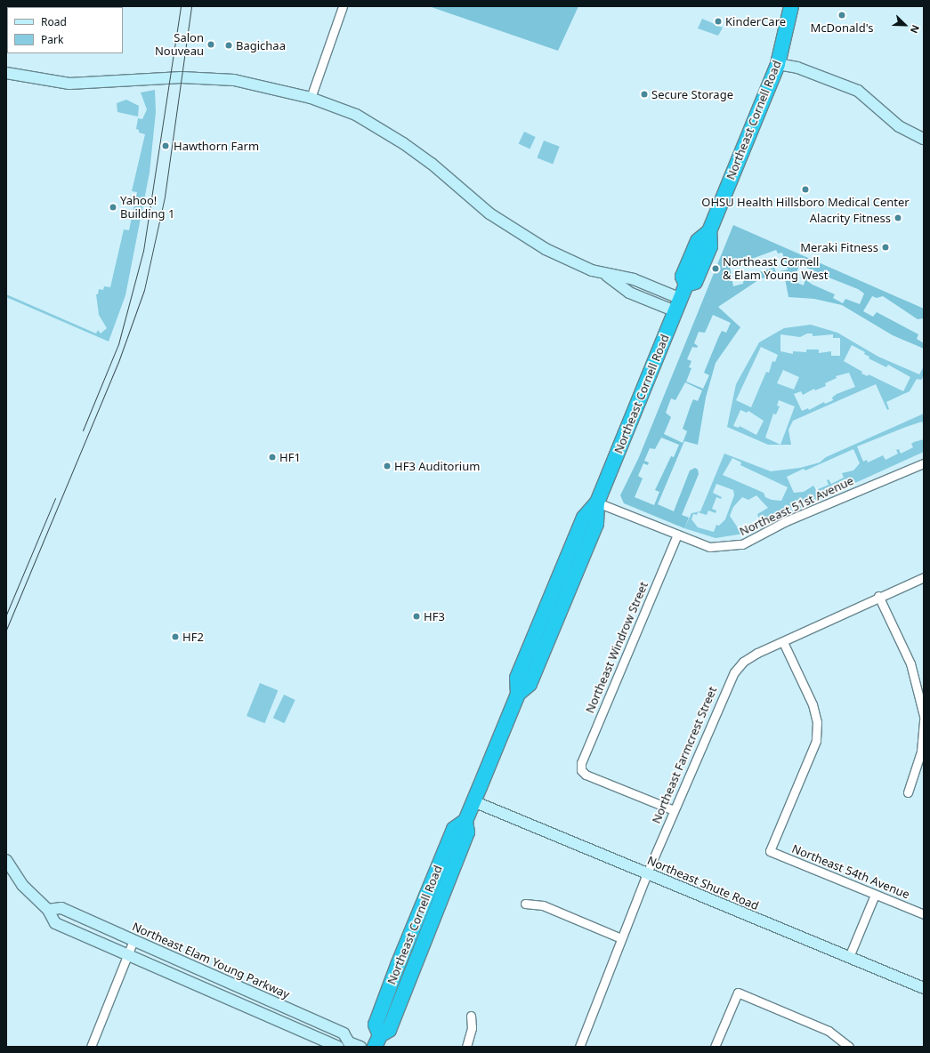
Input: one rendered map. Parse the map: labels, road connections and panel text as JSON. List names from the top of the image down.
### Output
{
  "streets": {
    "highway": ["Northeast Cornell Road"],
    "street": [
      "Northeast 51st Avenue",
      "Northeast Windrow Street",
      "Northeast Farmcrest Street",
      "Northeast 54th Avenue",
      "Northeast Shute Road",
      "Northeast Elam Young Parkway"
    ]
  },
  "crossings": [
    ["Northeast Cornell Road", "Northeast 51st Avenue"],
    ["Northeast Cornell Road", "Northeast Shute Road"],
    ["Northeast 51st Avenue", "Northeast Windrow Street"],
    ["Northeast Windrow Street", "Northeast Farmcrest Street"],
    ["Northeast Farmcrest Street", "Northeast 54th Avenue"],
    ["Northeast Farmcrest Street", "Northeast Shute Road"]
  ],
  "places": [
    "McDonald's",
    "KinderCare",
    "Salon Nouveau",
    "Bagichaa",
    "Secure Storage",
    "Hawthorn Farm",
    "OHSU Health Hillsboro Medical Center",
    "Yahoo! Building 1",
    "Alacrity Fitness",
    "Meraki Fitness",
    "Northeast Cornell & Elam Young West",
    "HF1",
    "HF3 Auditorium",
    "HF3",
    "HF2"
  ],
  "legend": ["Road", "Park"],
  "north": "bottom right"
}
